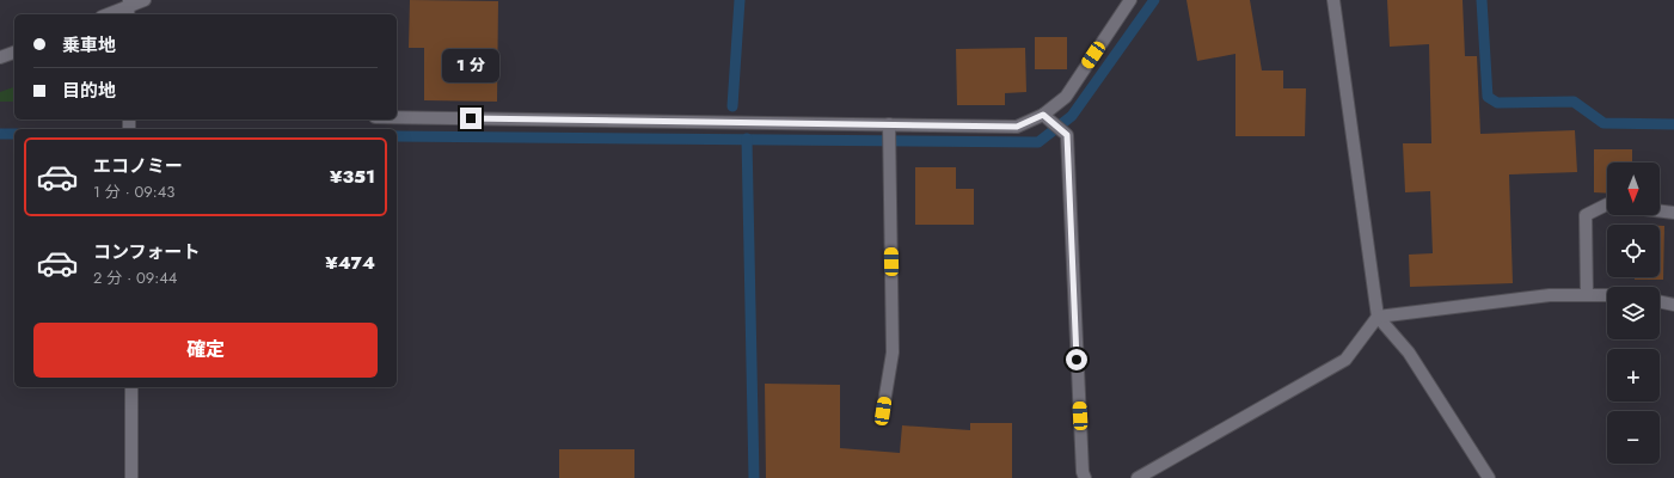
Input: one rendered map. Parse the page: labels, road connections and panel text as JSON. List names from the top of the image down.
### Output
{
  "north": "bottom",
  "page": {
    "banner": ["乗車地", "目的地"],
    "bubble": "1 分",
    "list": [
      {
        "name": "エコノミー",
        "note": "1 分 · 09:43",
        "value": "¥351"
      },
      {
        "name": "コンフォート",
        "note": "2 分 · 09:44",
        "value": "¥474"
      }
    ],
    "map_buttons": ["+", "−"],
    "buttons": "確定"
  }
}
